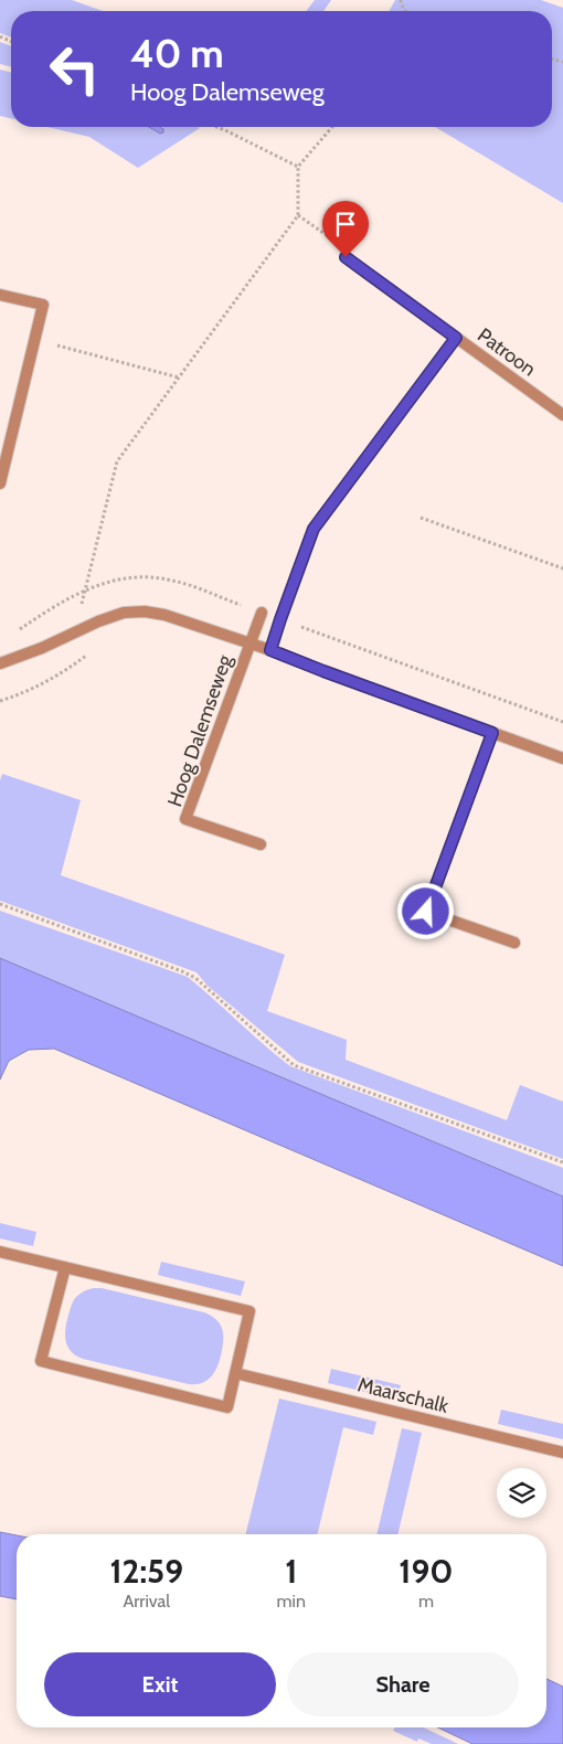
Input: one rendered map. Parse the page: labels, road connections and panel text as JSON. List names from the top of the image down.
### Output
{
  "streets": {
    "street": ["Patroon", "Hoog Dalemseweg", "Maarschalk"]
  },
  "crossings": [
    ["Patroon", "Hoog Dalemseweg"]
  ],
  "page": {
    "turn": ["40 m", "Hoog Dalemseweg"],
    "eta": [
      "12:59",
      "Arrival",
      "1",
      "min",
      "190",
      "m"
    ],
    "buttons": ["Exit", "Share"]
  }
}
